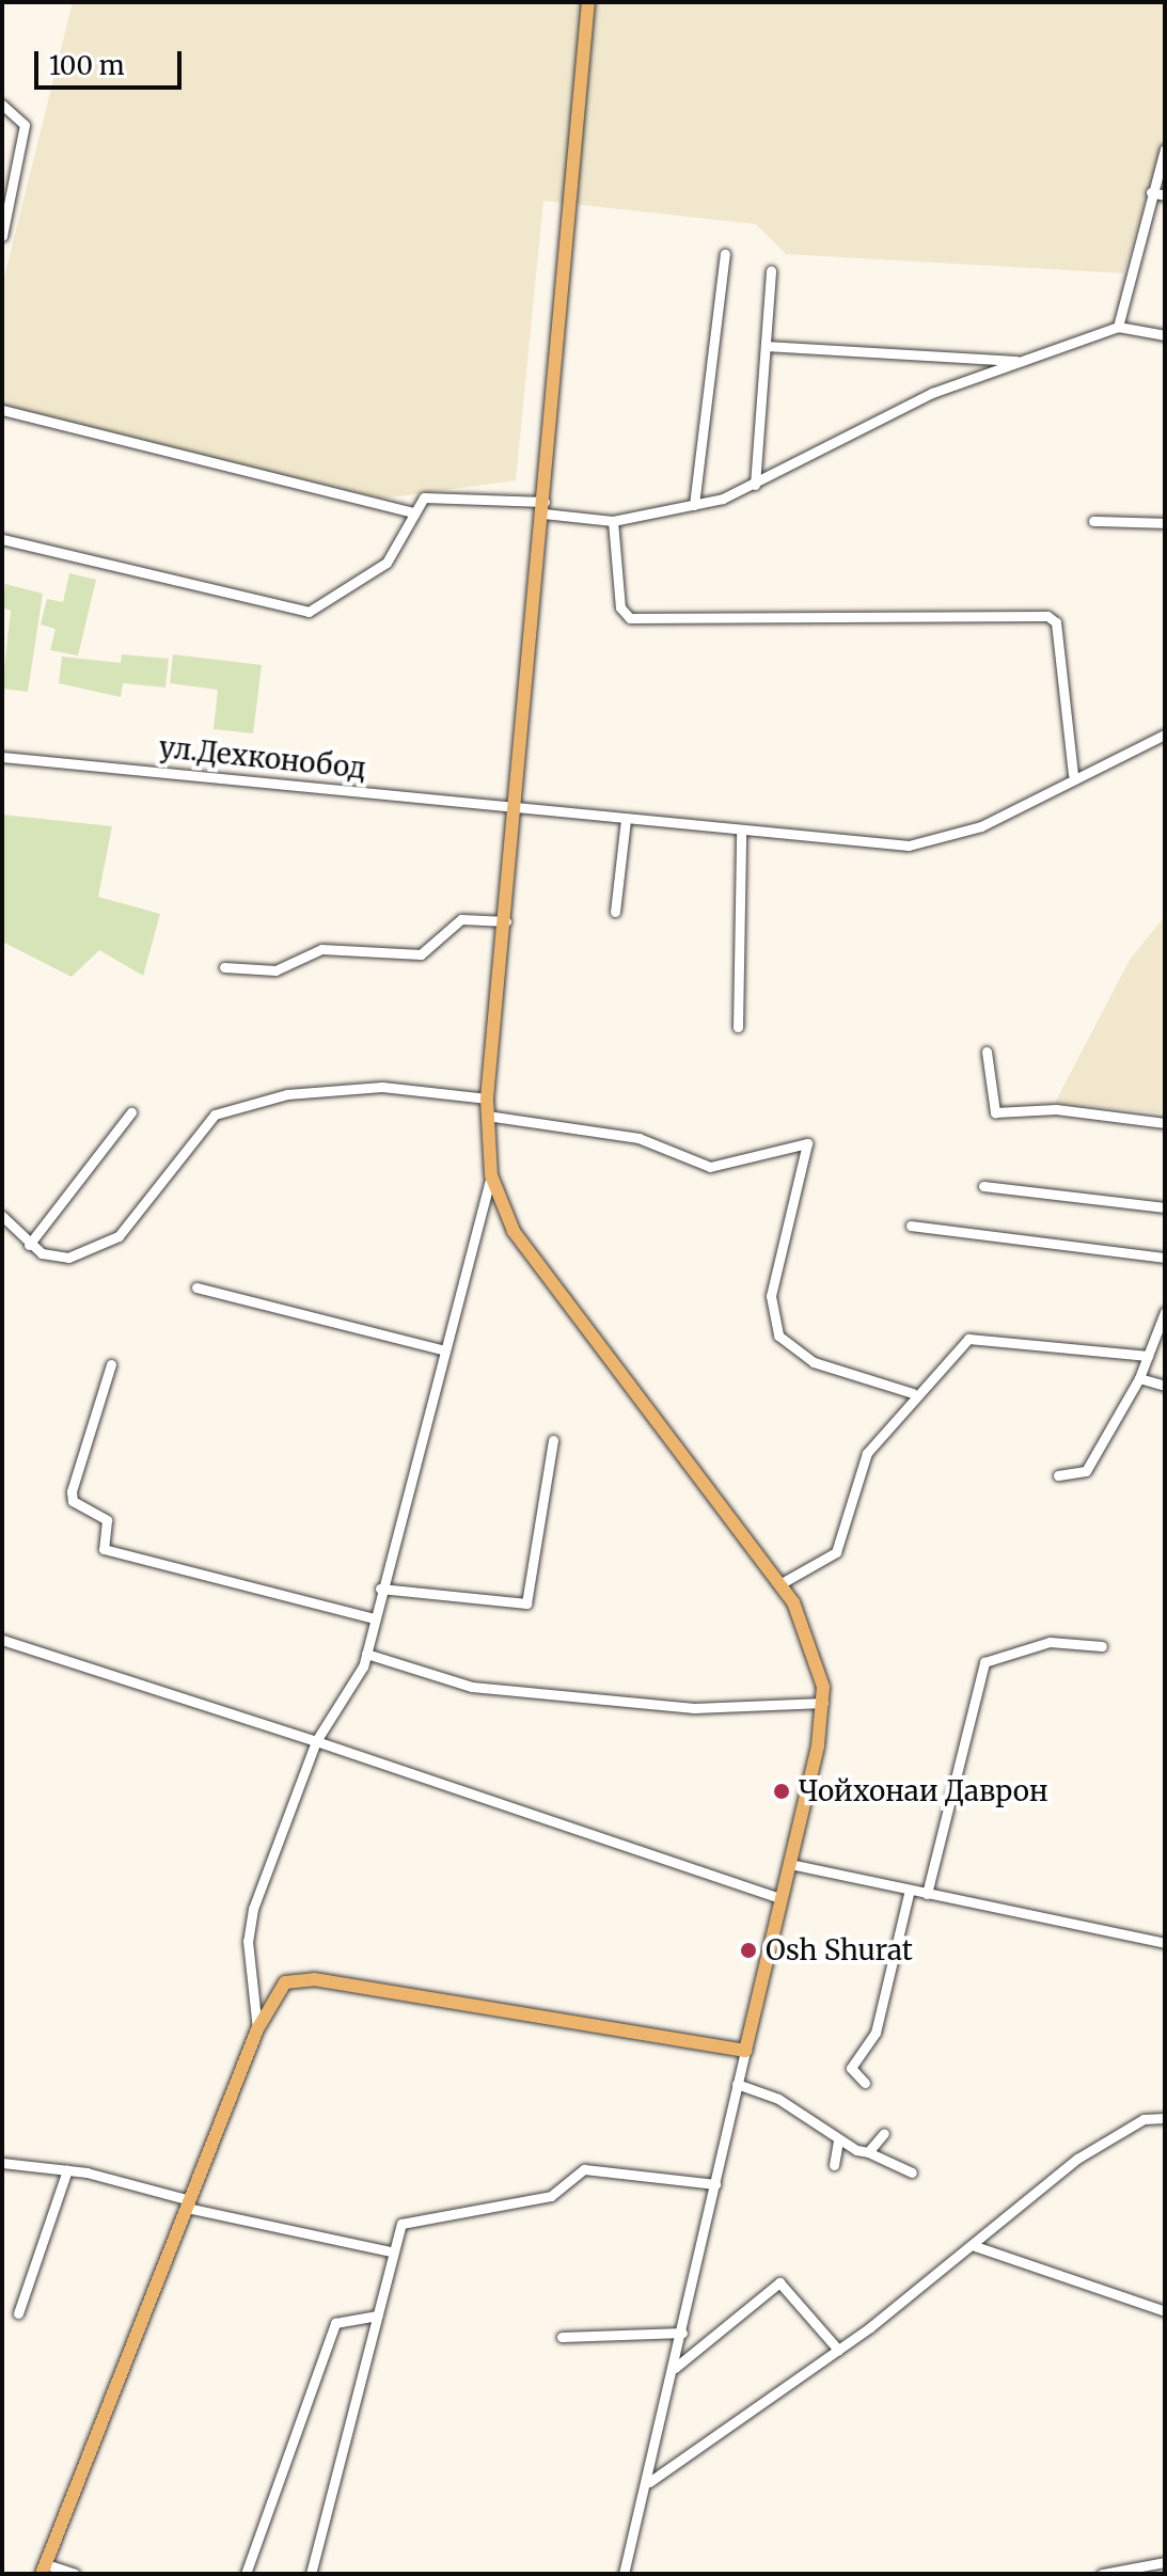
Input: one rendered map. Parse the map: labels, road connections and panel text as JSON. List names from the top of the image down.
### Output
{
  "streets": {
    "street": ["ул.Дехконобод"]
  },
  "places": ["Чойхонаи Даврон", "Osh Shurat"],
  "scale_bar": "100 m"
}
